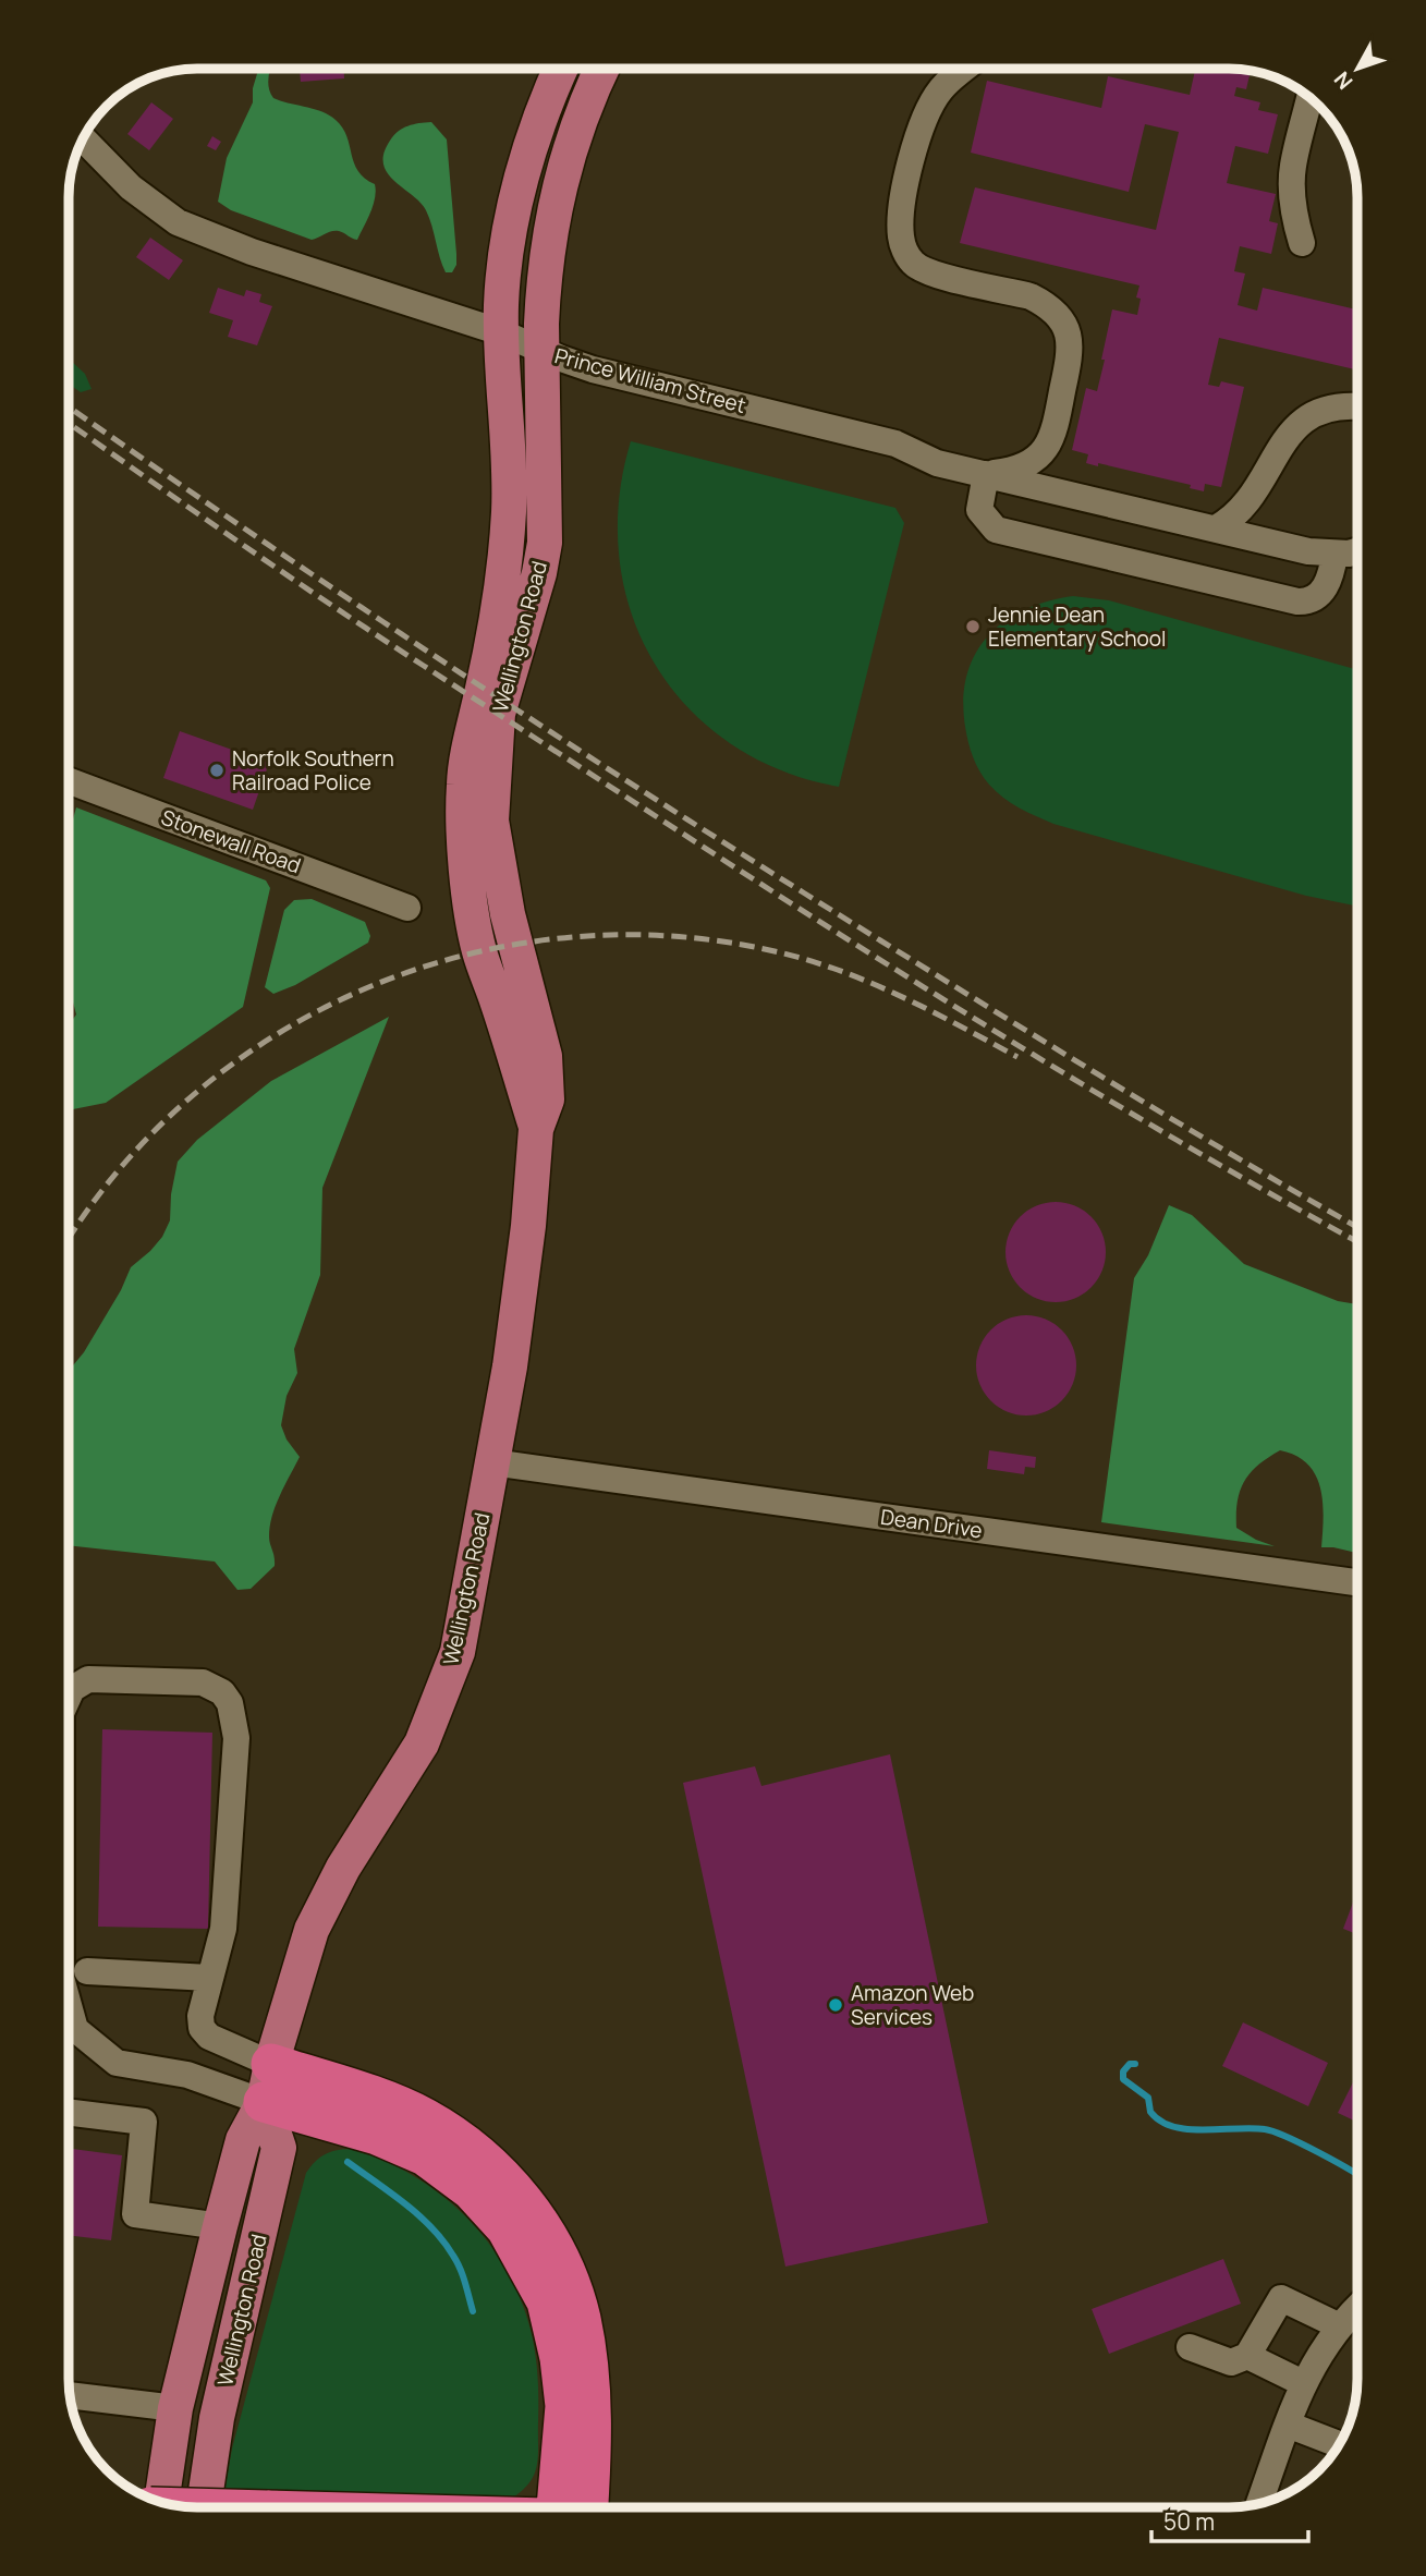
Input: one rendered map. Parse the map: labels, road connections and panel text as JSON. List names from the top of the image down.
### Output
{
  "streets": {
    "main road": ["Wellington Road"],
    "street": ["Prince William Street", "Stonewall Road", "Dean Drive"]
  },
  "crossings": [
    ["Prince William Street", "Wellington Road"],
    ["Wellington Road", "Dean Drive"]
  ],
  "places": ["Jennie Dean Elementary School", "Norfolk Southern Railroad Police", "Amazon Web Services"],
  "scale_bar": "50 m",
  "north": "bottom left"
}
